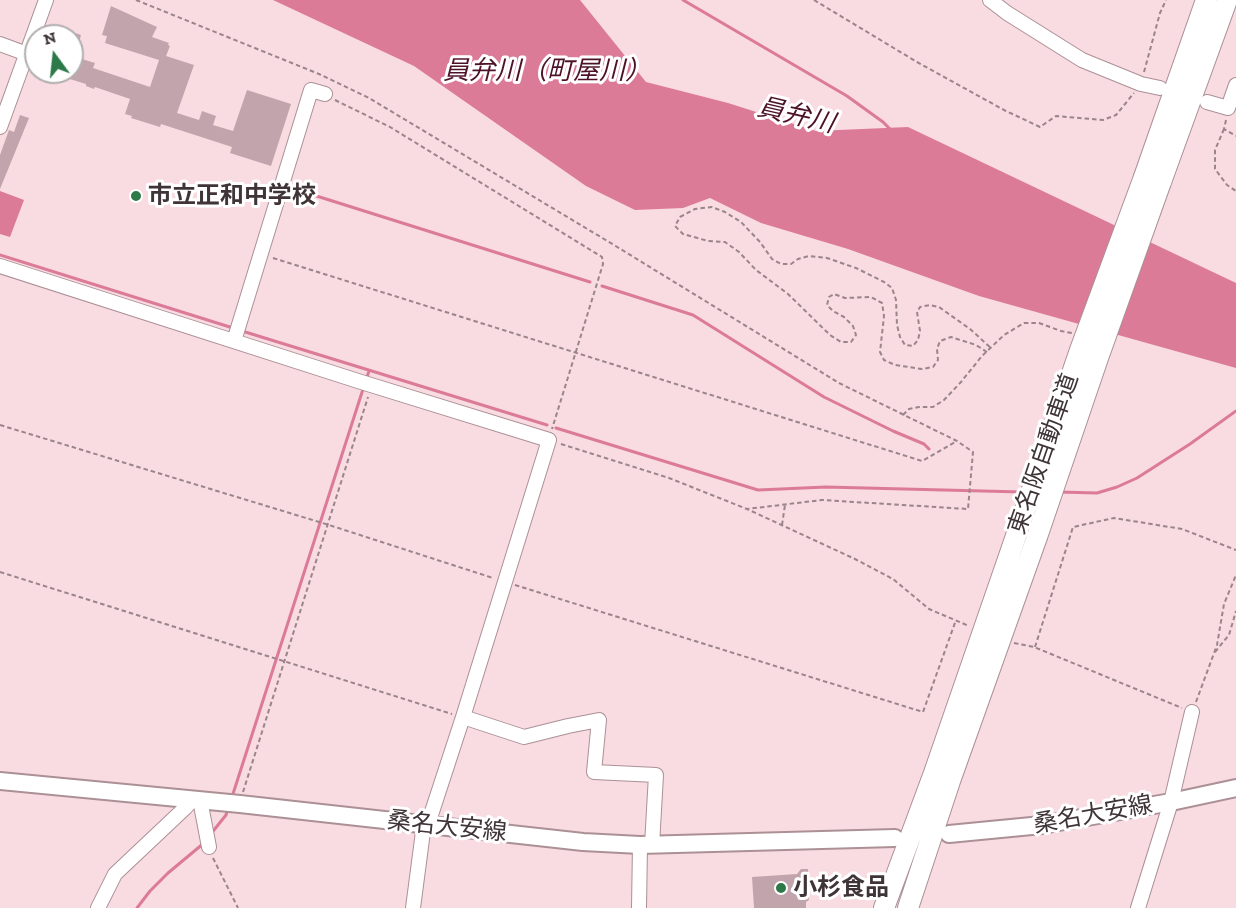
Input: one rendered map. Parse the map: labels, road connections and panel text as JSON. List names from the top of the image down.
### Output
{
  "streets": {
    "highway": ["東名阪自動車道"],
    "main road": ["桑名大安線"]
  },
  "water": ["員弁川（町屋川）", "員弁川"],
  "places": ["市立正和中学校", "小杉食品"],
  "north": "top"
}
